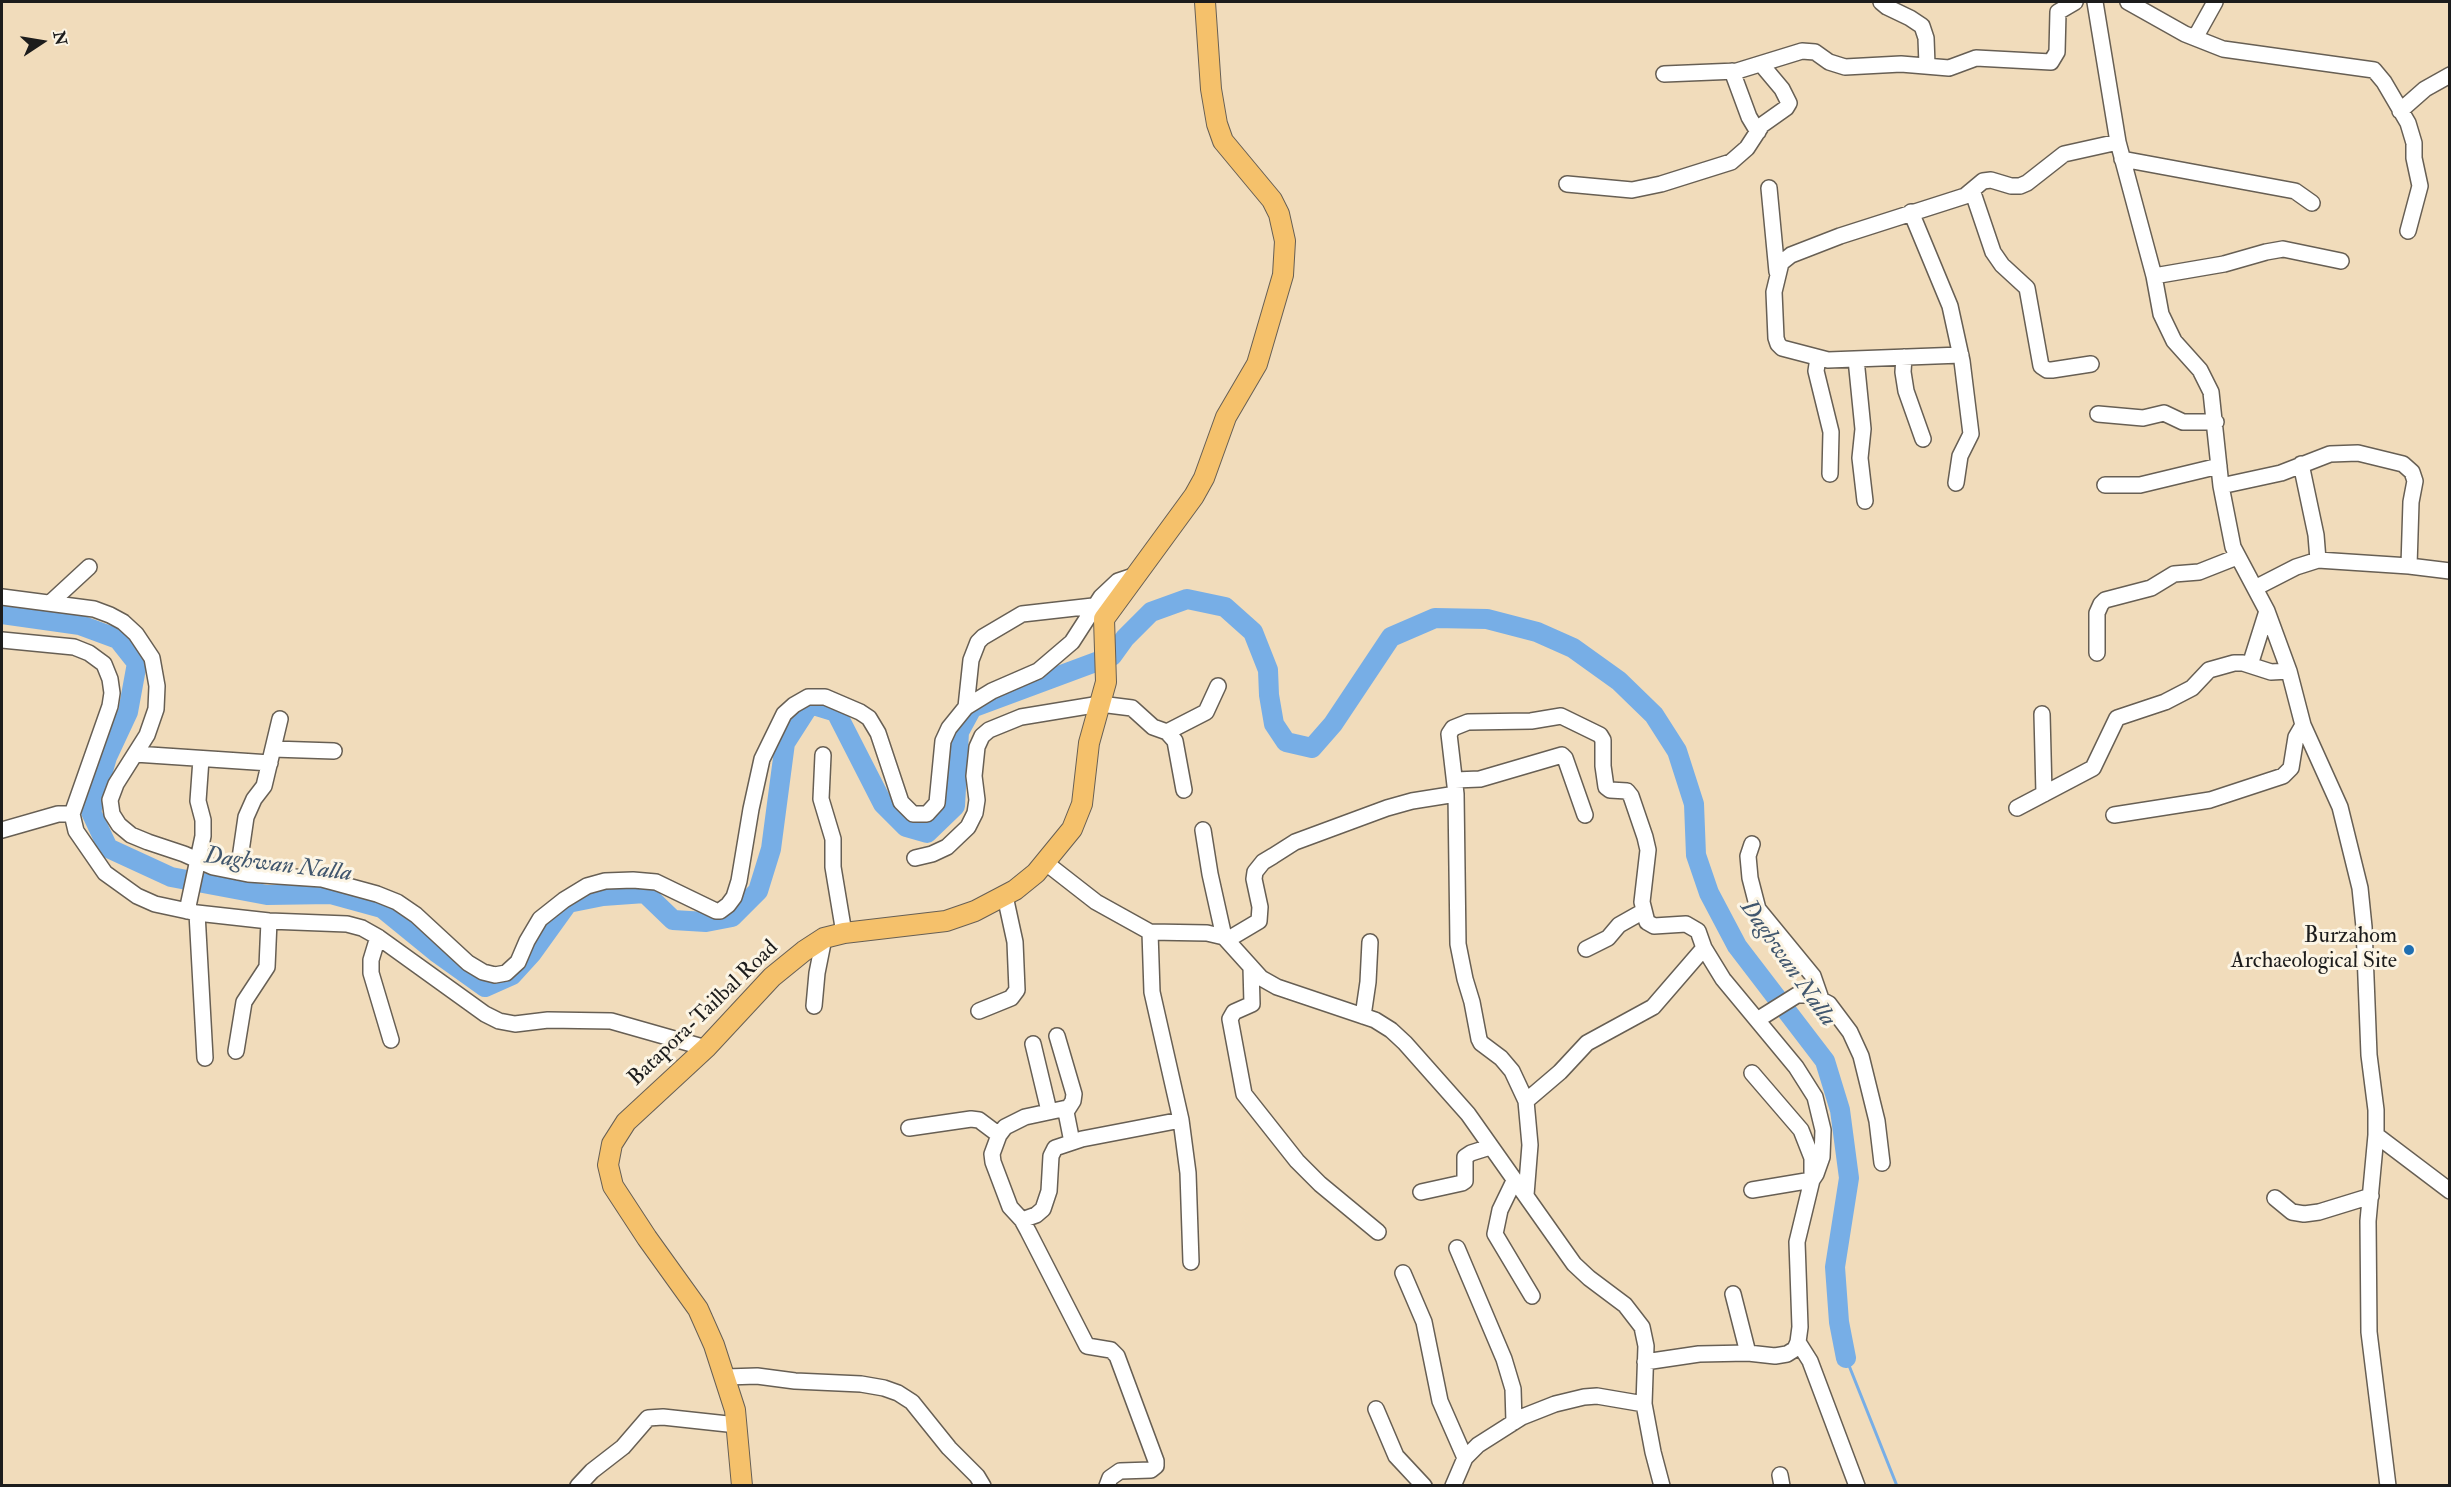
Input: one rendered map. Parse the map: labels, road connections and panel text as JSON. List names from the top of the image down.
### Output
{
  "streets": {
    "main road": ["Batapora-Tailbal Road"]
  },
  "water": ["Daghwan Nalla"],
  "places": ["Burzahom Archaeological Site"],
  "north": "right"
}
